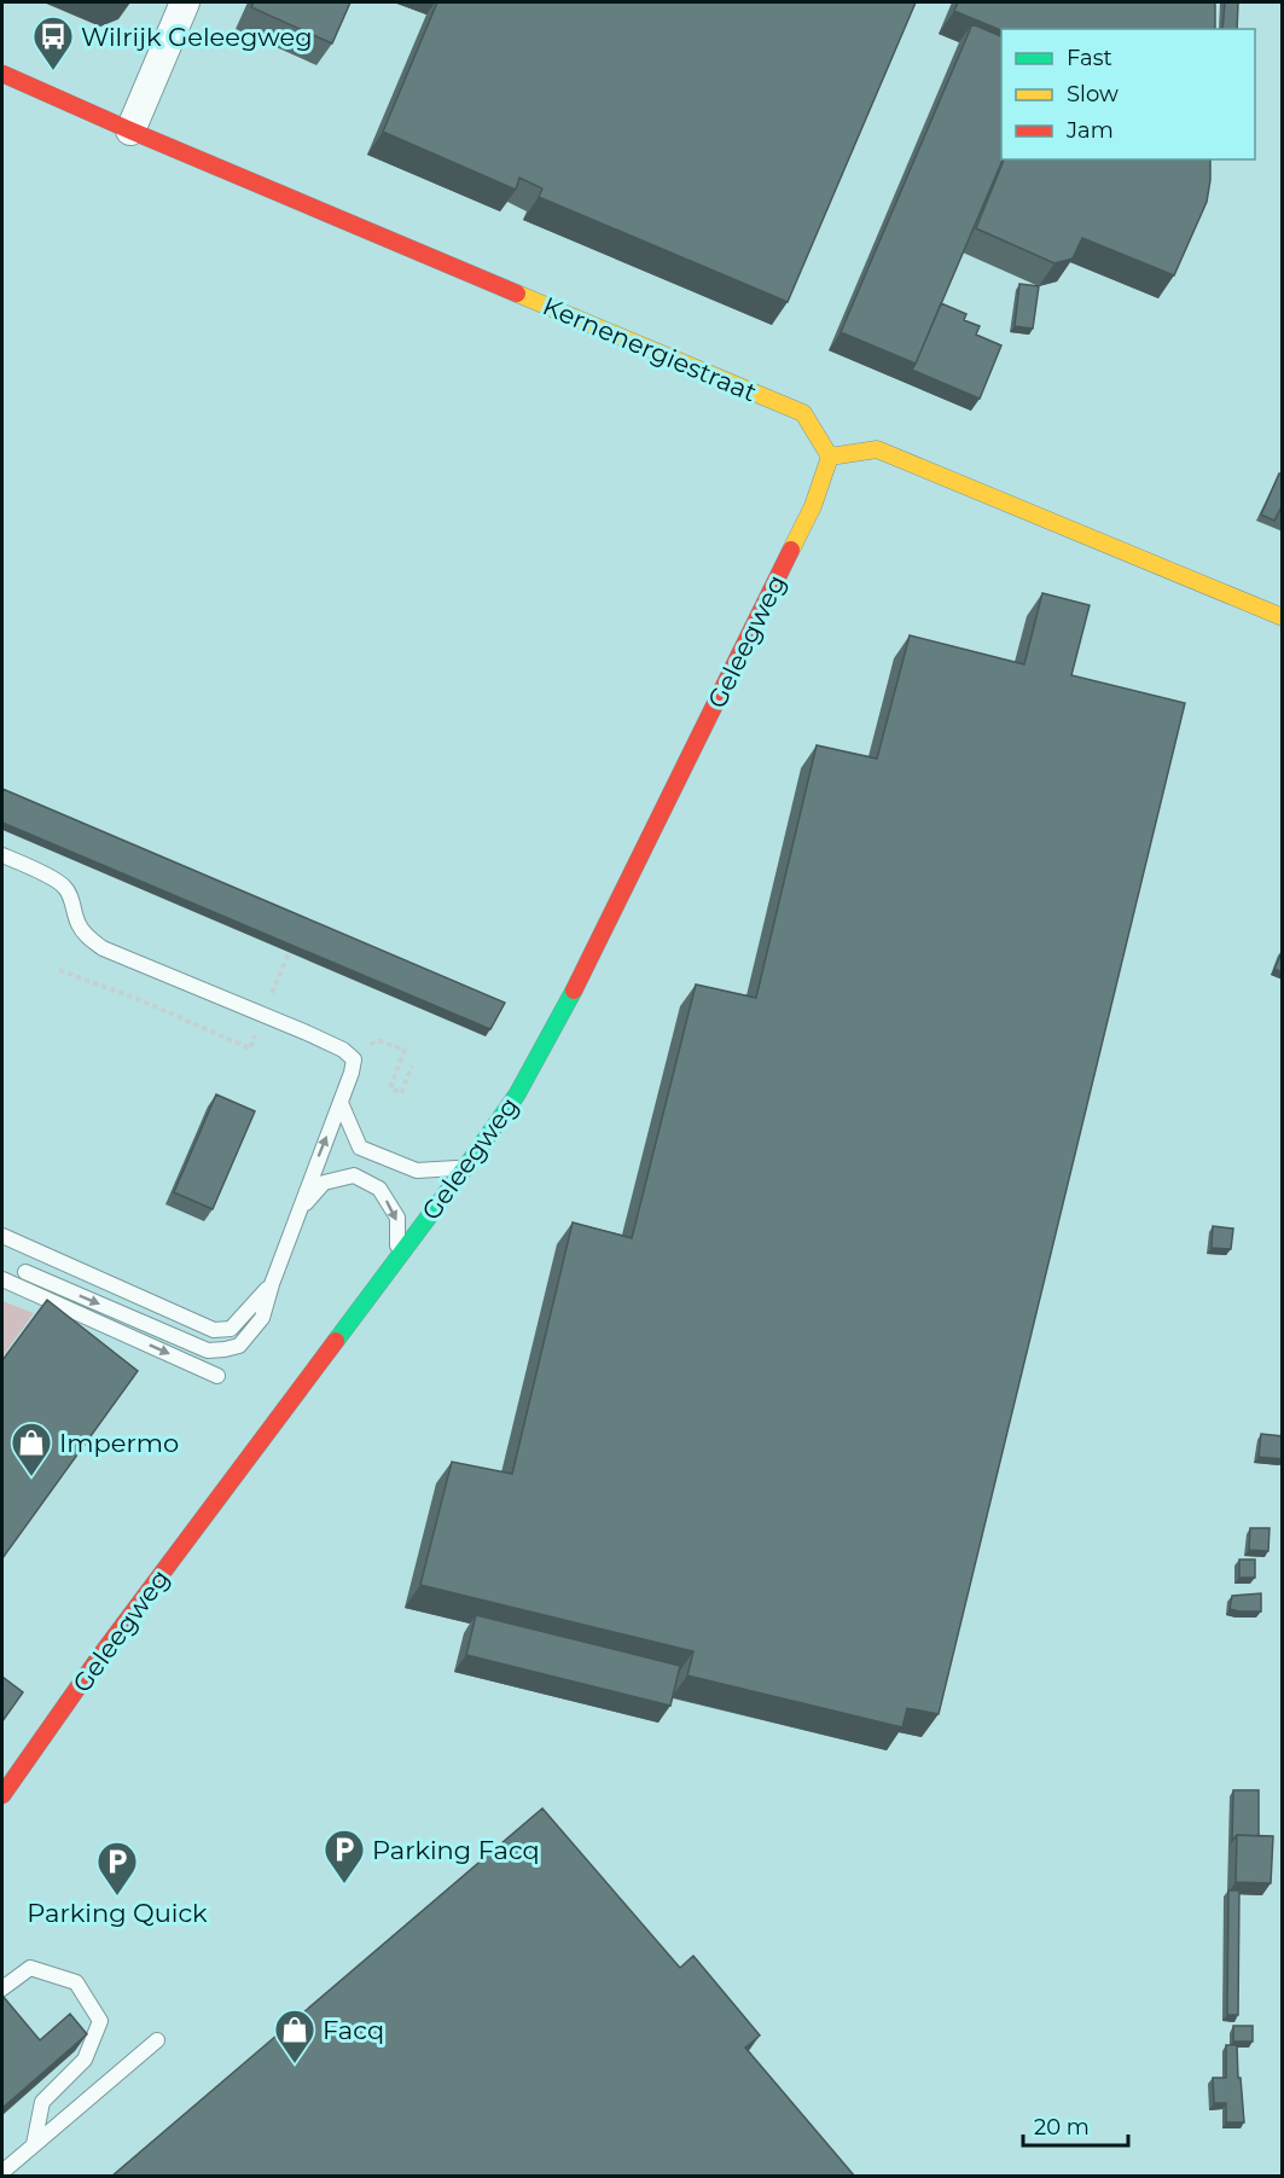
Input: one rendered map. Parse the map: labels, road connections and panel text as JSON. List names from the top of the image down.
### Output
{
  "streets": {
    "street": ["Kernenergiestraat", "Geleegweg"]
  },
  "crossings": [
    ["Kernenergiestraat", "Geleegweg"]
  ],
  "places": {
    "bus stop": ["Wilrijk Geleegweg"],
    "shop": ["Impermo", "Facq"],
    "parking": ["Parking Facq", "Parking Quick"]
  },
  "legend": ["Fast", "Slow", "Jam"],
  "scale_bar": "20 m"
}
